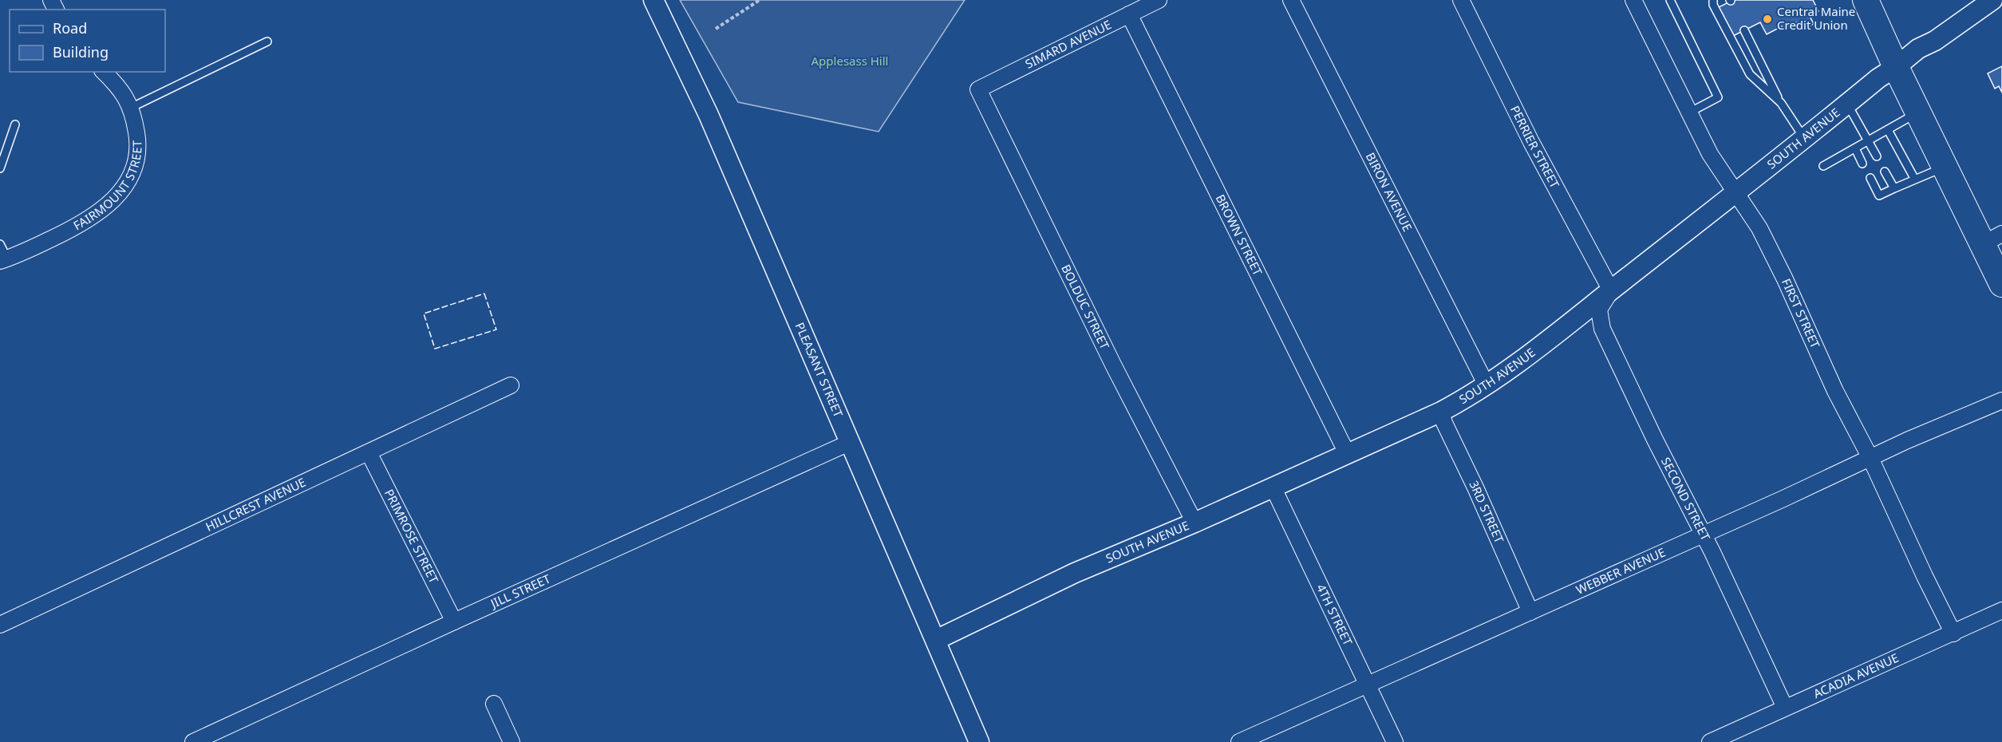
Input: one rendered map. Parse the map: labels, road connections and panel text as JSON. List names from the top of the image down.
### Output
{
  "streets": {
    "street": [
      "SIMARD AVENUE",
      "SOUTH AVENUE",
      "PERRIER STREET",
      "FAIRMOUNT STREET",
      "BIRON AVENUE",
      "BROWN STREET",
      "BOLDUC STREET",
      "FIRST STREET",
      "PLEASANT STREET",
      "SECOND STREET",
      "HILLCREST AVENUE",
      "3RD STREET",
      "PRIMROSE STREET",
      "WEBBER AVENUE",
      "JILL STREET",
      "4TH STREET",
      "ACADIA AVENUE"
    ]
  },
  "crossings": [
    ["SIMARD AVENUE", "BROWN STREET"],
    ["SIMARD AVENUE", "BOLDUC STREET"],
    ["SOUTH AVENUE", "PERRIER STREET"],
    ["SOUTH AVENUE", "BIRON AVENUE"],
    ["SOUTH AVENUE", "BROWN STREET"],
    ["SOUTH AVENUE", "BOLDUC STREET"],
    ["SOUTH AVENUE", "FIRST STREET"],
    ["SOUTH AVENUE", "PLEASANT STREET"],
    ["SOUTH AVENUE", "SECOND STREET"],
    ["SOUTH AVENUE", "3RD STREET"],
    ["SOUTH AVENUE", "4TH STREET"],
    ["PERRIER STREET", "SECOND STREET"],
    ["FIRST STREET", "WEBBER AVENUE"],
    ["FIRST STREET", "ACADIA AVENUE"],
    ["PLEASANT STREET", "JILL STREET"],
    ["SECOND STREET", "WEBBER AVENUE"],
    ["SECOND STREET", "ACADIA AVENUE"],
    ["HILLCREST AVENUE", "PRIMROSE STREET"],
    ["3RD STREET", "WEBBER AVENUE"],
    ["PRIMROSE STREET", "JILL STREET"],
    ["WEBBER AVENUE", "4TH STREET"]
  ],
  "parks": ["Applesass Hill"],
  "places": ["Central Maine Credit Union"],
  "legend": ["Road", "Building"]
}
